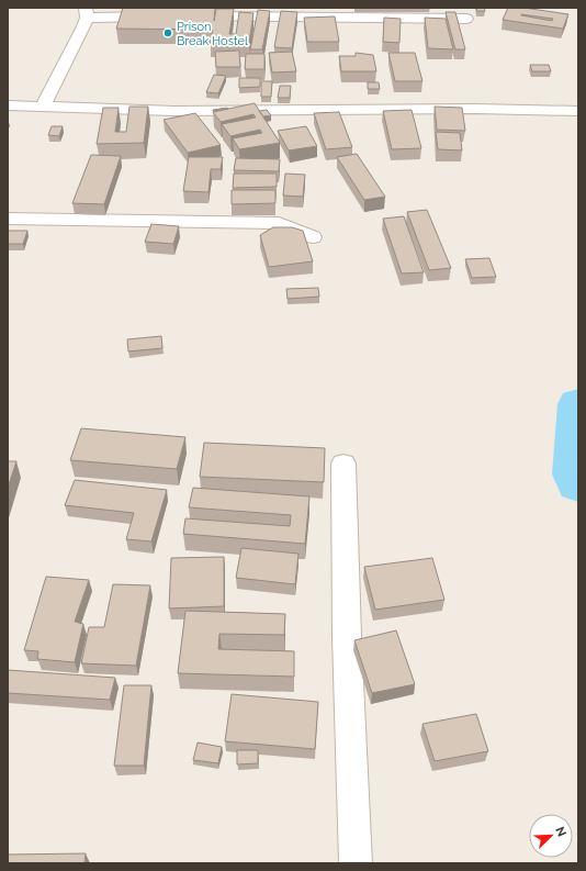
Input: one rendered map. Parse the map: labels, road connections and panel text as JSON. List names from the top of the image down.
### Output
{
  "places": ["Prison Break Hostel"],
  "north": "top right"
}
